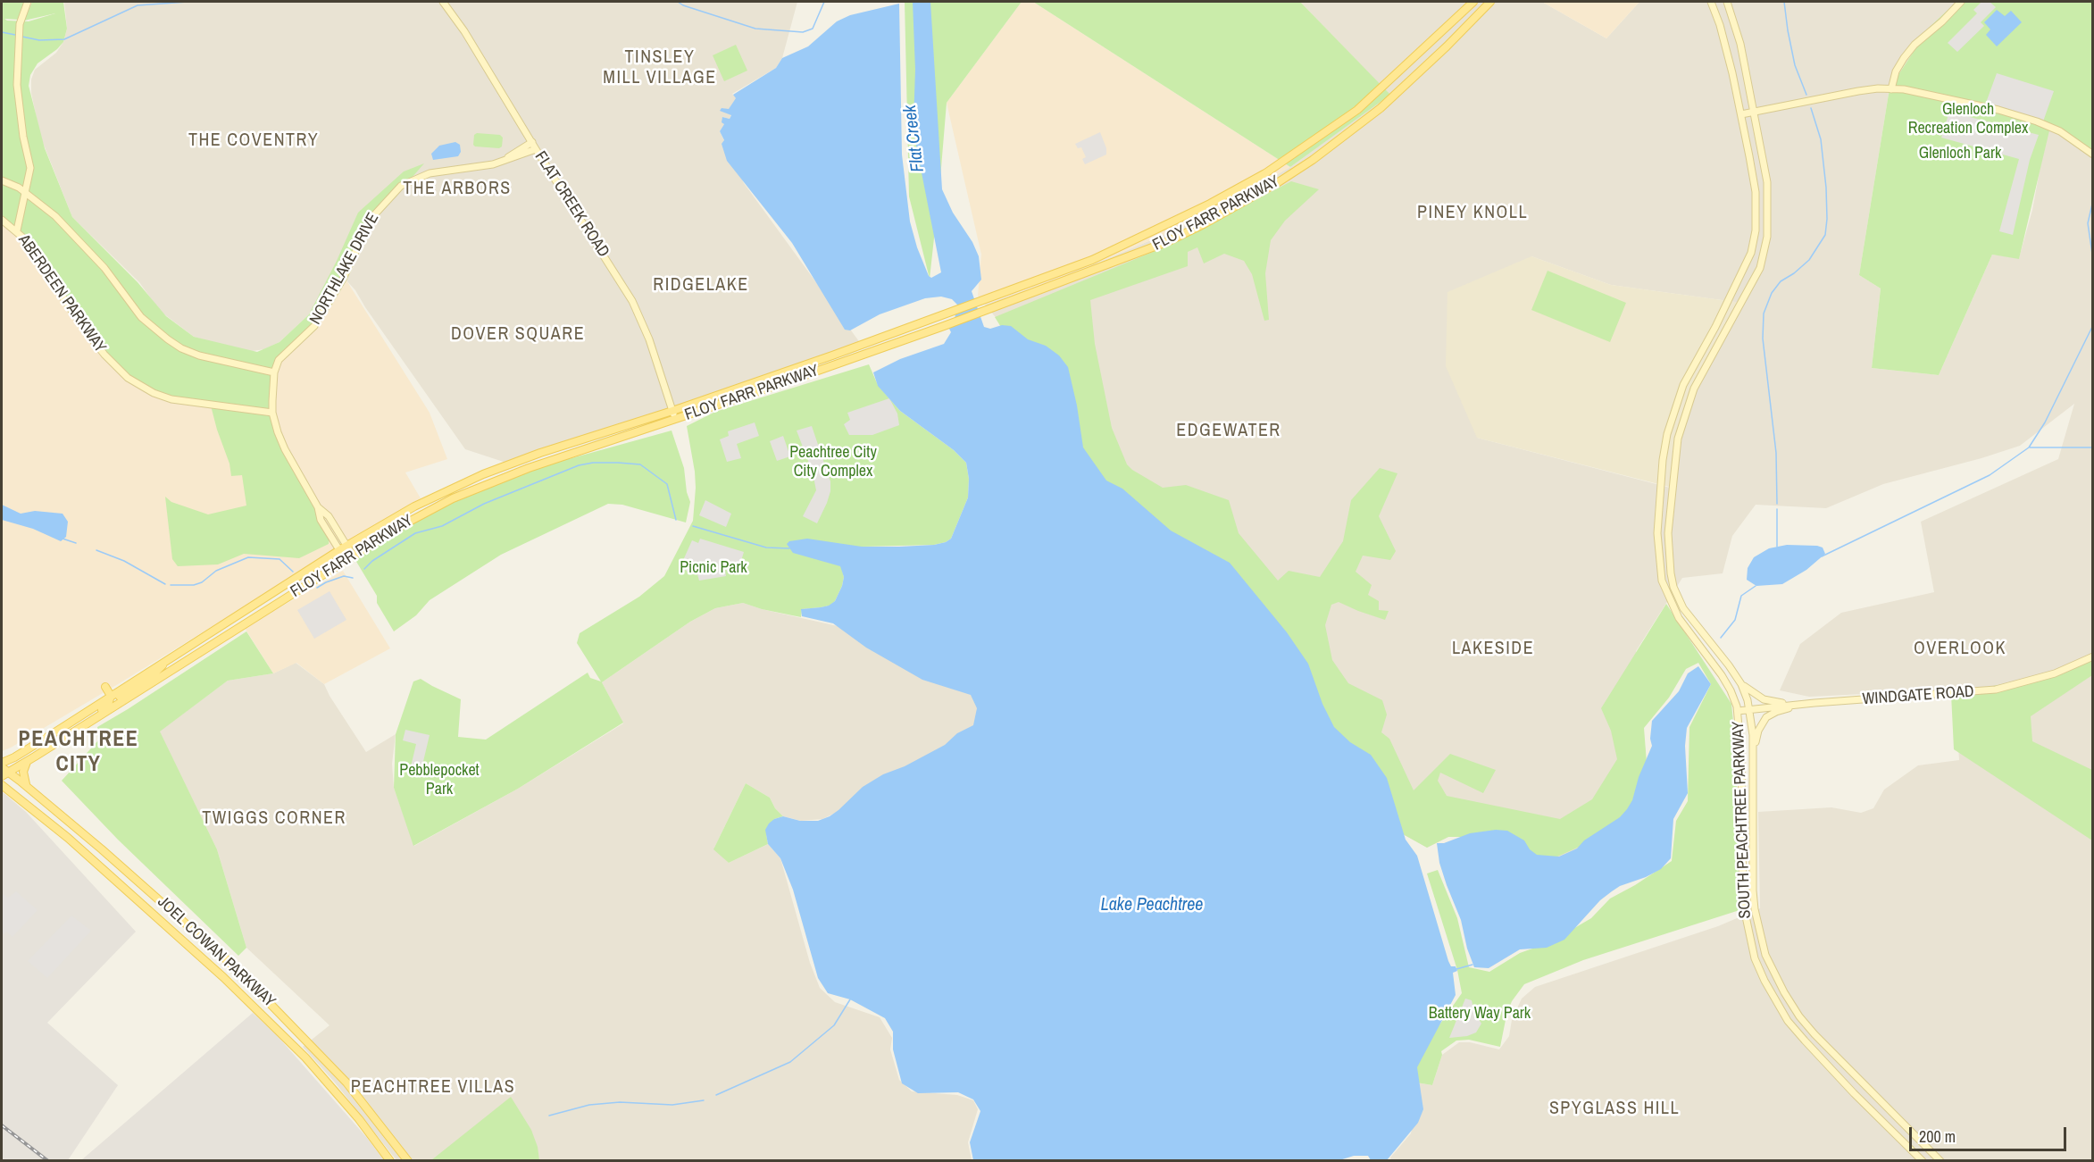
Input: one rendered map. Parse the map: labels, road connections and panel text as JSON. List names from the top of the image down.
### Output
{
  "streets": {
    "main road": ["FLOY FARR PARKWAY", "JOEL COWAN PARKWAY"],
    "street": [
      "FLAT CREEK ROAD",
      "NORTHLAKE DRIVE",
      "ABERDEEN PARKWAY",
      "WINDGATE ROAD",
      "SOUTH PEACHTREE PARKWAY"
    ]
  },
  "crossings": [
    ["FLAT CREEK ROAD", "FLOY FARR PARKWAY"],
    ["FLAT CREEK ROAD", "NORTHLAKE DRIVE"],
    ["FLOY FARR PARKWAY", "JOEL COWAN PARKWAY"],
    ["WINDGATE ROAD", "SOUTH PEACHTREE PARKWAY"]
  ],
  "districts": [
    "TINSLEY MILL VILLAGE",
    "THE COVENTRY",
    "THE ARBORS",
    "PINEY KNOLL",
    "RIDGELAKE",
    "DOVER SQUARE",
    "EDGEWATER",
    "LAKESIDE",
    "OVERLOOK",
    "PEACHTREE CITY",
    "TWIGGS CORNER",
    "PEACHTREE VILLAS",
    "SPYGLASS HILL"
  ],
  "water": ["Flat Creek", "Lake Peachtree"],
  "parks": [
    "Glenloch Recreation Complex",
    "Glenloch Park",
    "Peachtree City City Complex",
    "Picnic Park",
    "Pebblepocket Park",
    "Battery Way Park"
  ],
  "scale_bar": "200 m"
}
